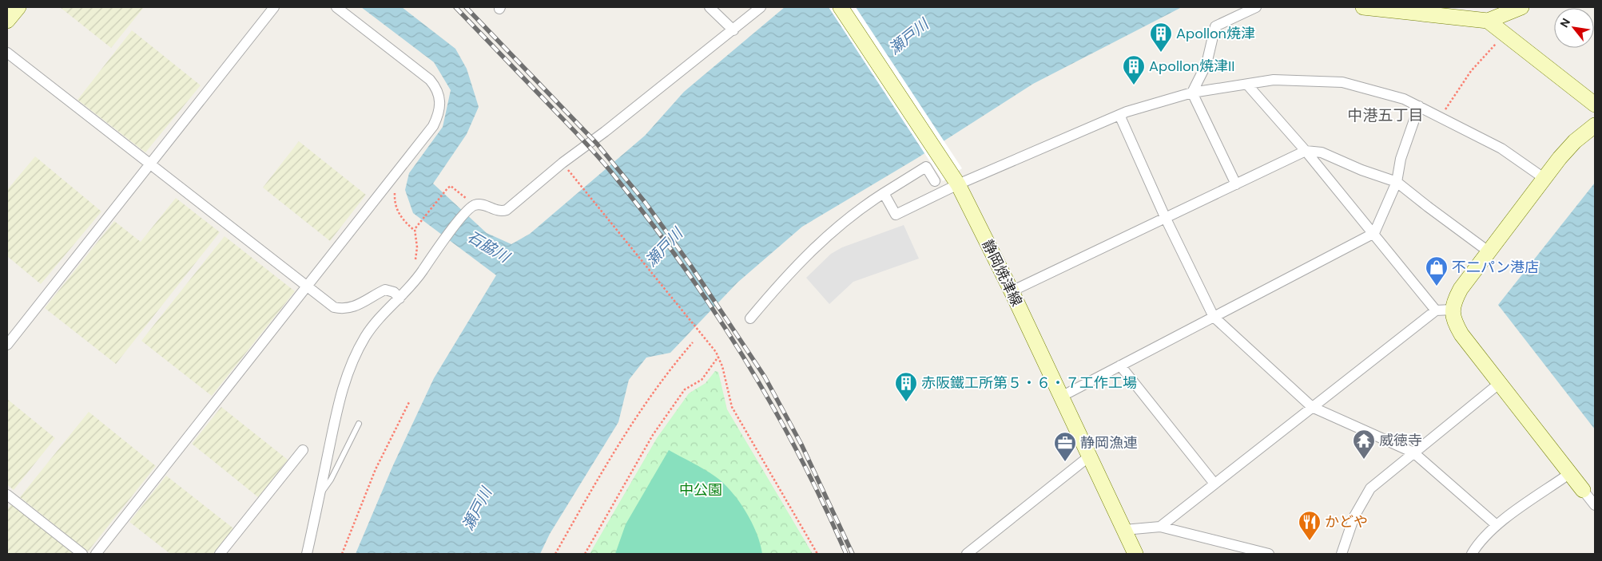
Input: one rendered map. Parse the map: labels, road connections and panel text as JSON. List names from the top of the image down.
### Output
{
  "streets": {
    "street": ["静岡焼津線"]
  },
  "districts": ["中港五丁目"],
  "water": ["瀬戸川", "石脇川"],
  "parks": ["中公園"],
  "places": {
    "building": ["Apollon焼津", "Apollon焼津II", "赤阪鐵工所第５・６・７工作工場"],
    "shop": ["不二パン港店"],
    "temple": ["威徳寺"],
    "office": ["静岡漁連"],
    "restaurant": ["かどや"]
  },
  "north": "top left"
}
